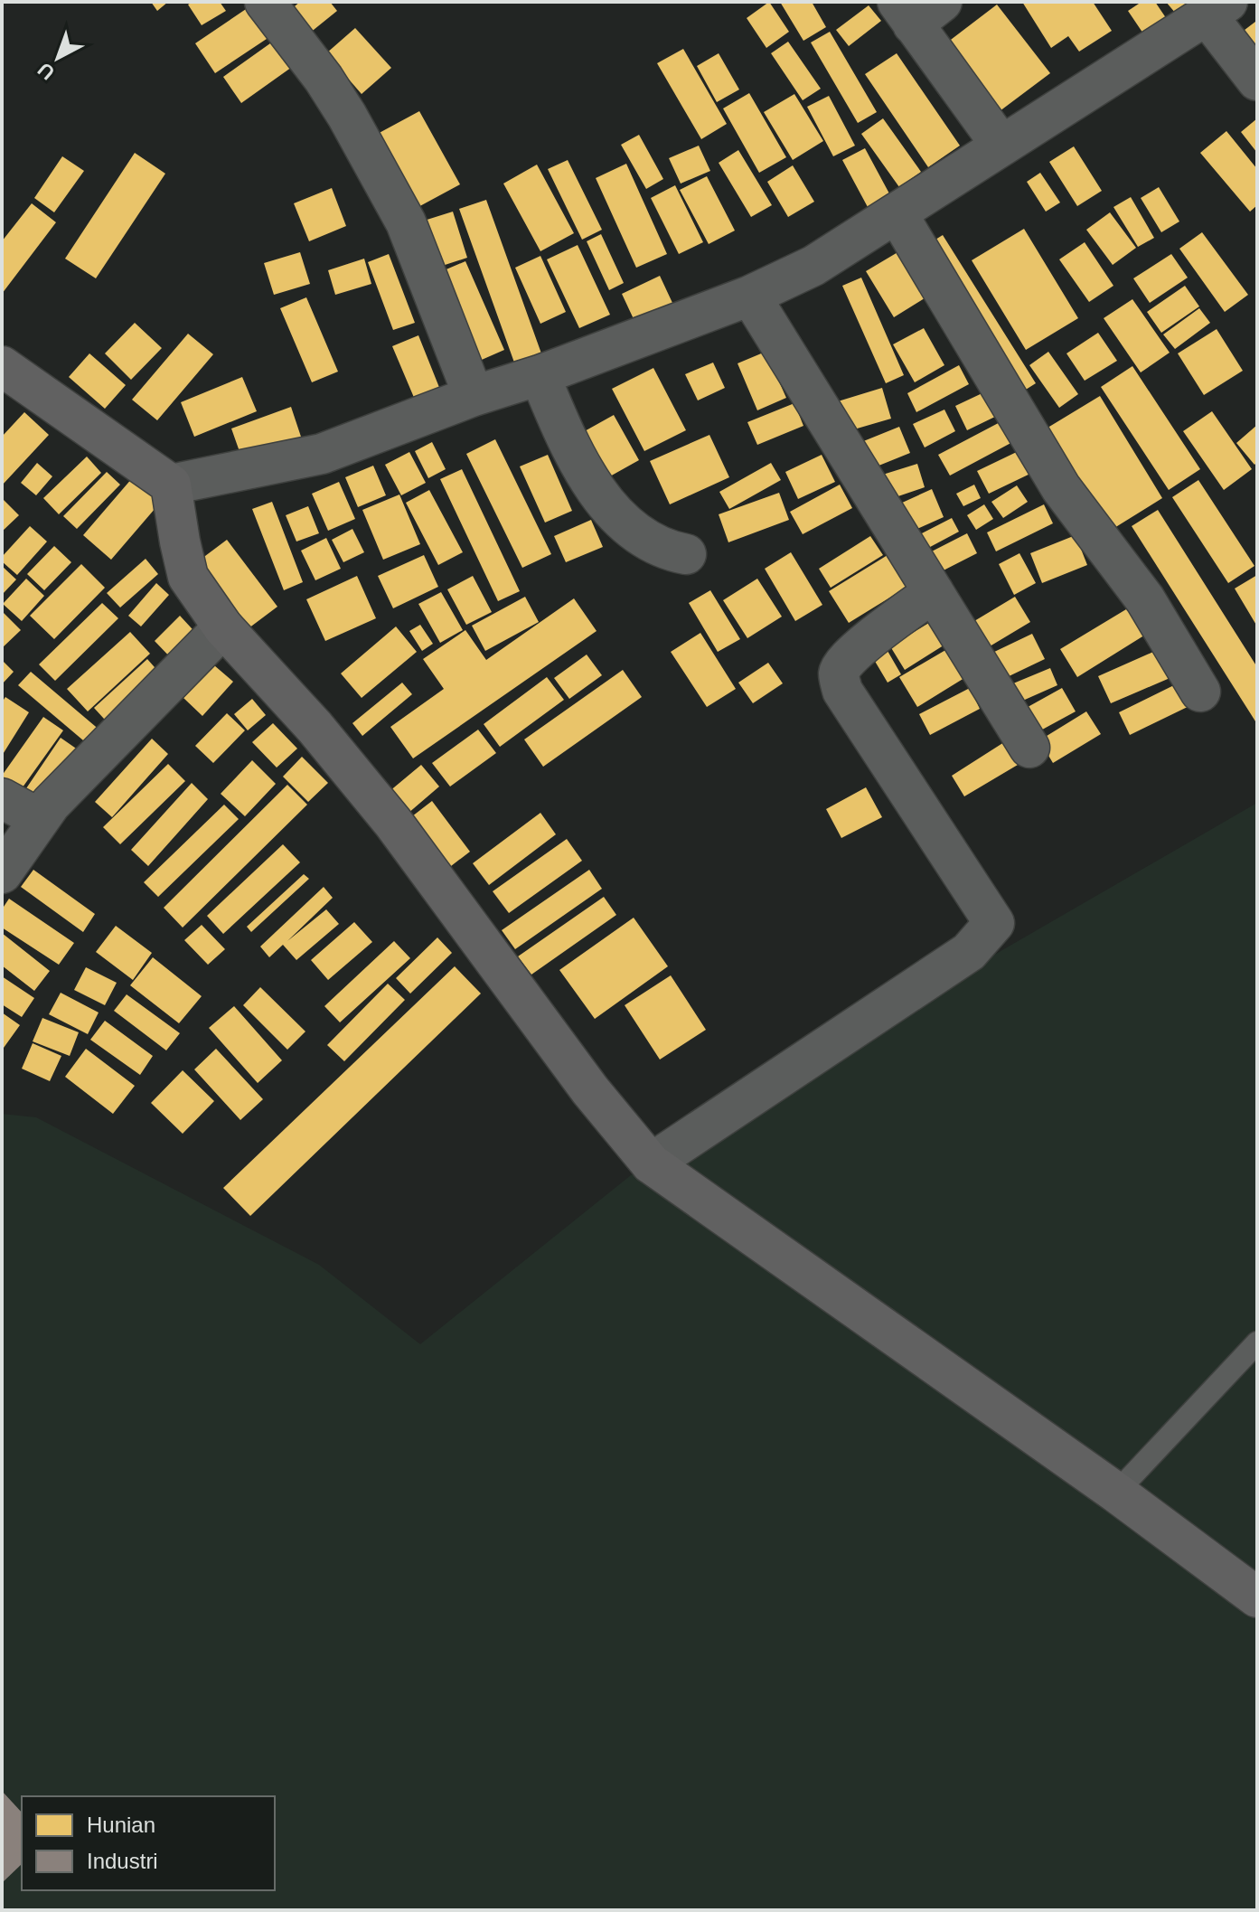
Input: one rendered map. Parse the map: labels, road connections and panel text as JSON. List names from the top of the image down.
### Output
{
  "legend": ["Hunian", "Industri"],
  "north": "bottom left"
}
